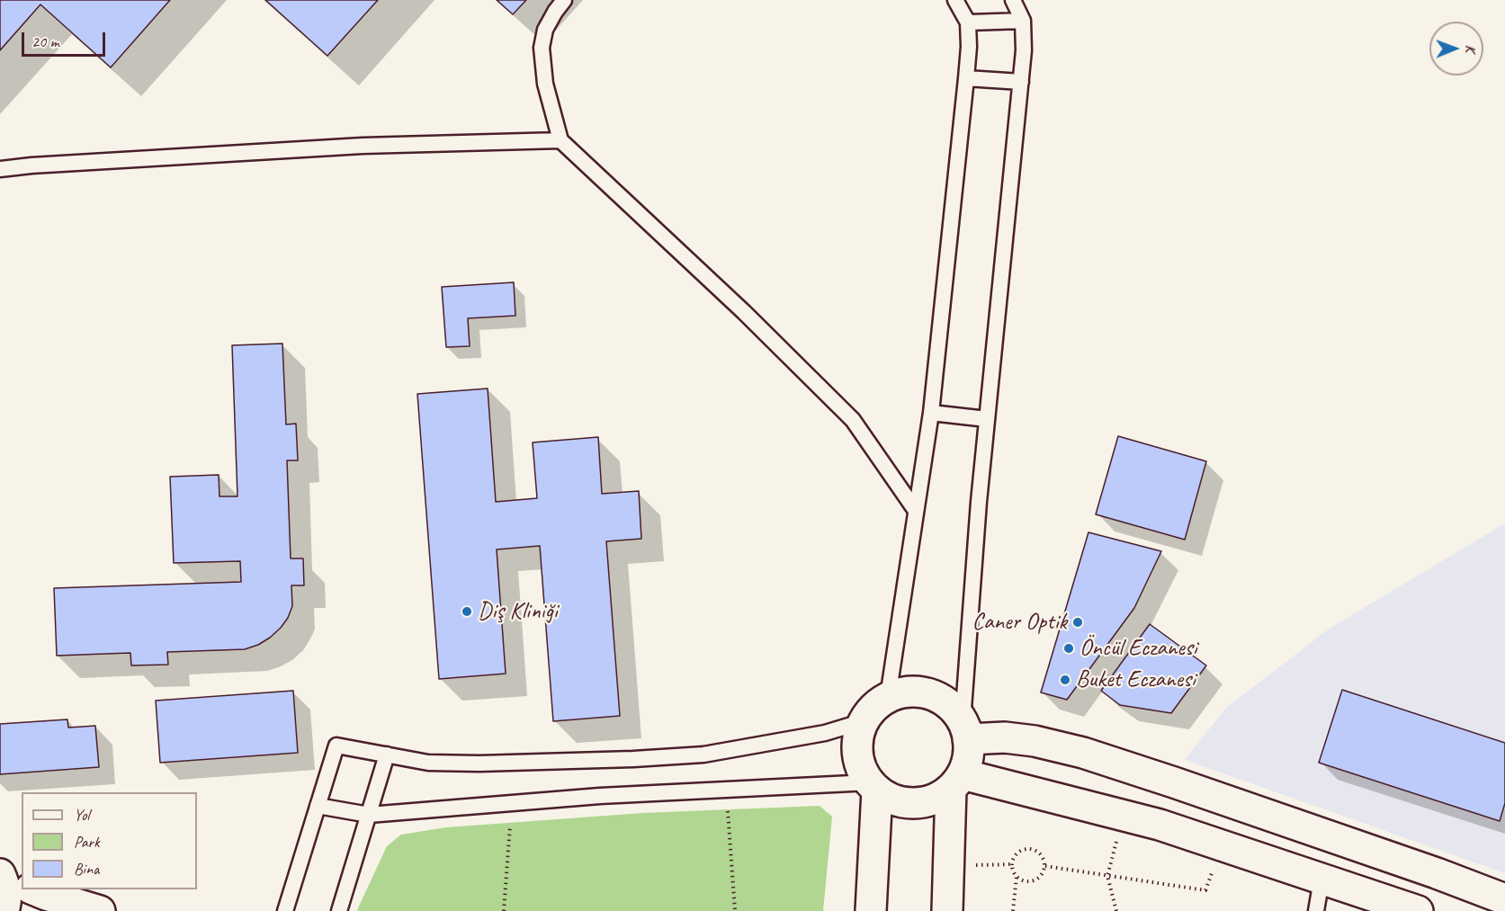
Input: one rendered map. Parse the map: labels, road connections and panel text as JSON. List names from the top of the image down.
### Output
{
  "places": [
    "Diş Kliniği",
    "Caner Optik",
    "Öncül Eczanesi",
    "Buket Eczanesi"
  ],
  "legend": ["Yol", "Park", "Bina"],
  "scale_bar": "20 m",
  "north": "right"
}
